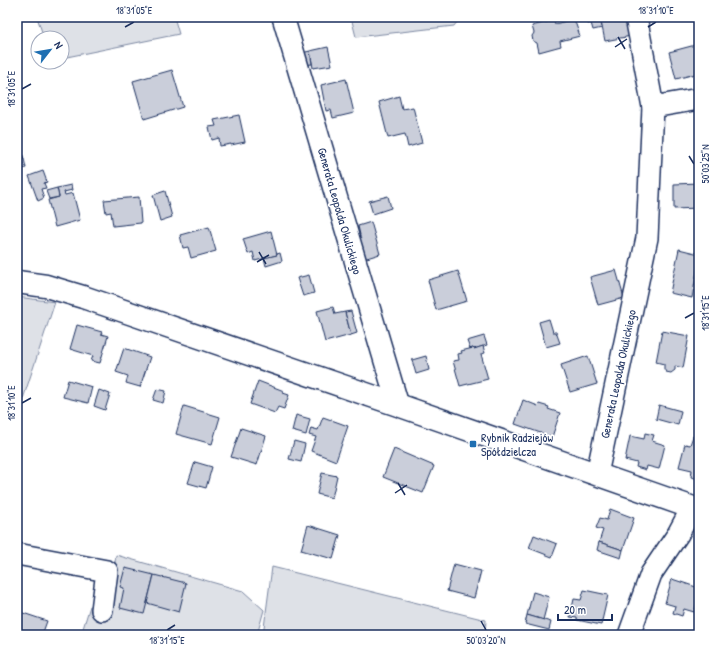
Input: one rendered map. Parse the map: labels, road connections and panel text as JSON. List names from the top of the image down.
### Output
{
  "streets": {
    "street": ["Generała Leopolda Okulickiego"]
  },
  "places": {
    "transit": ["Rybnik Radziejów Spółdzielcza"]
  },
  "scale_bar": "20 m",
  "north": "top right",
  "coordinates": [
    "18°31'05\"E",
    "18°31'10\"E",
    "50°03'25\"N",
    "18°31'15\"E",
    "50°03'20\"N"
  ]
}
